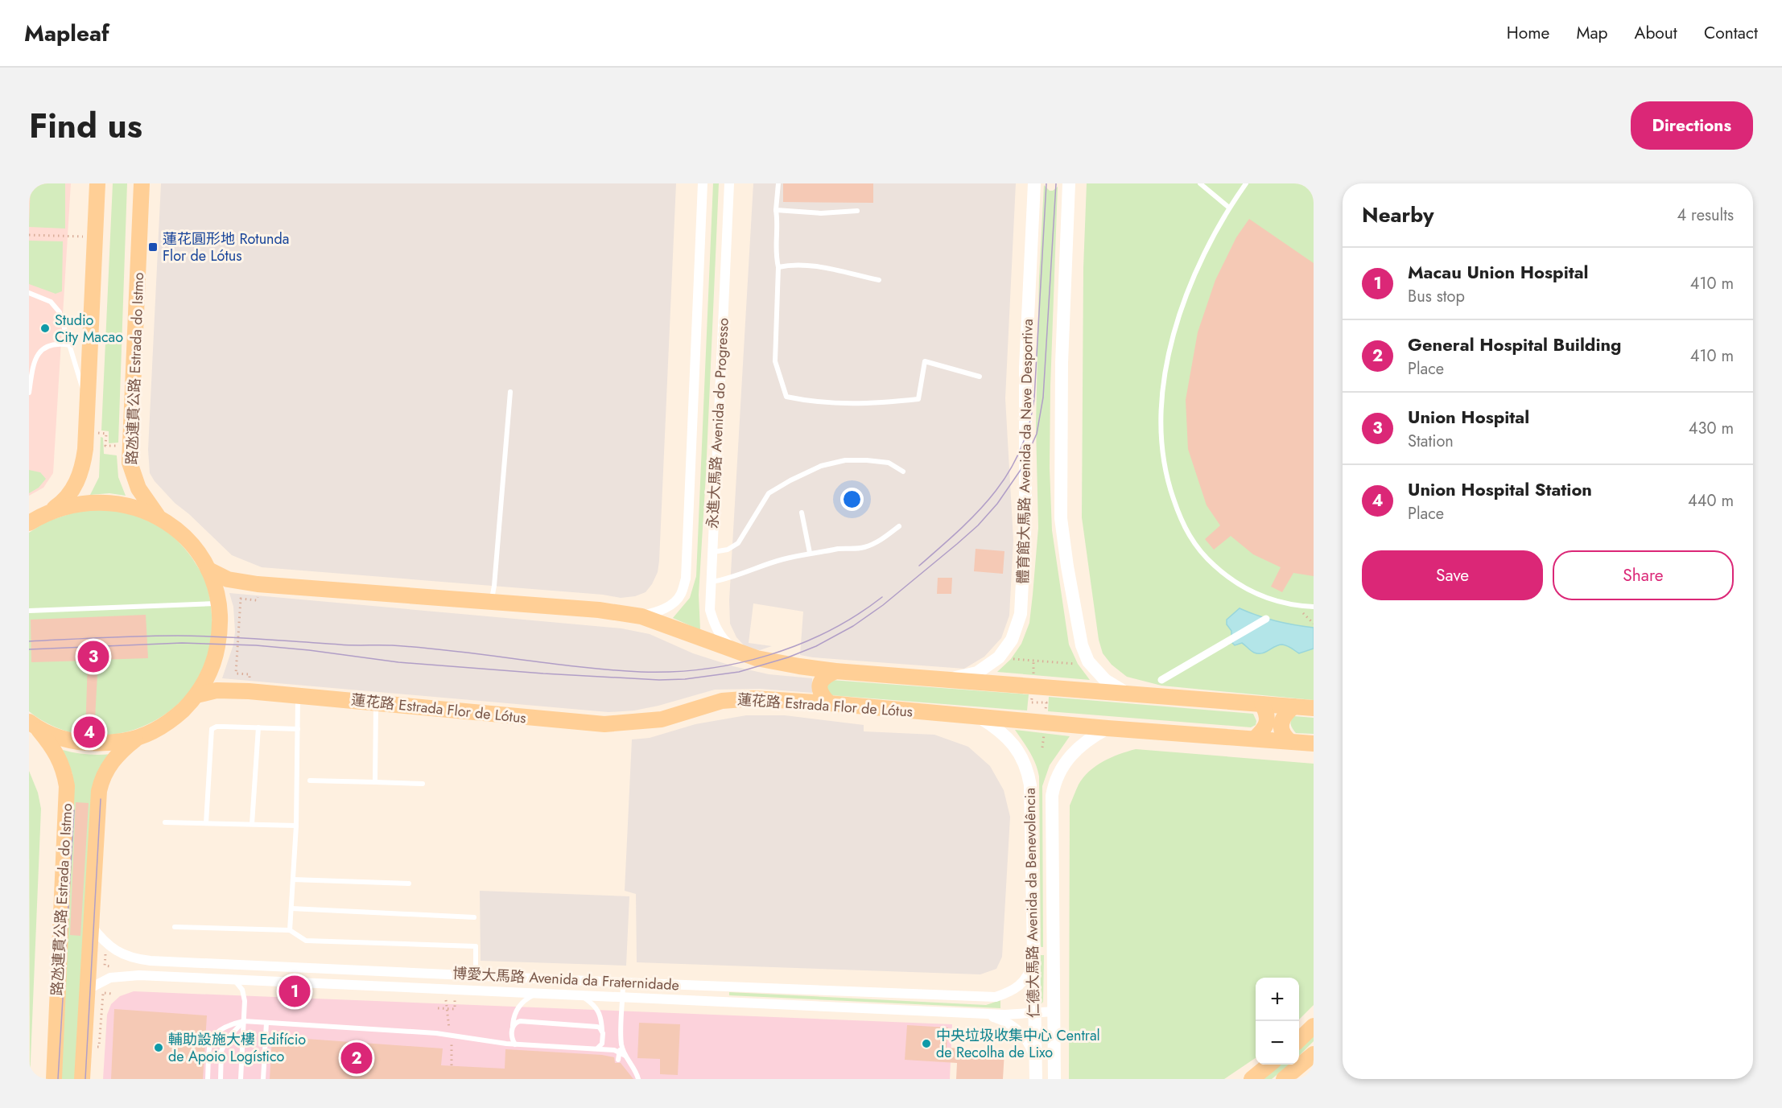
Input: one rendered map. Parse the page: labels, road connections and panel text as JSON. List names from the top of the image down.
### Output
{
  "streets": {
    "main road": [
      "路氹連貫公路 Estrada do Istmo",
      "體育館大馬路 Avenida da Nave Desportiva",
      "蓮花路 Estrada Flor de Lótus",
      "仁德大馬路 Avenida da Benevolência"
    ],
    "street": ["永進大馬路 Avenida do Progresso", "博愛大馬路 Avenida da Fraternidade"]
  },
  "crossings": [
    ["路氹連貫公路 Estrada do Istmo", "博愛大馬路 Avenida da Fraternidade"],
    ["蓮花路 Estrada Flor de Lótus", "仁德大馬路 Avenida da Benevolência"],
    ["仁德大馬路 Avenida da Benevolência", "博愛大馬路 Avenida da Fraternidade"]
  ],
  "places": {
    "transit": ["蓮花圓形地 Rotunda Flor de Lótus"],
    "other": ["Studio City Macao", "中央垃圾收集中心 Central de Recolha de Lixo", "輔助設施大樓 Edifício de Apoio Logístico"]
  },
  "page": {
    "header": "Mapleaf",
    "nav": [
      "Home",
      "Map",
      "About",
      "Contact"
    ],
    "title": "Find us",
    "buttons": [
      "Directions",
      ["Save", "Share"]
    ],
    "heading": ["Nearby", "4 results"],
    "list": [
      {
        "mark": "1",
        "name": "Macau Union Hospital",
        "note": "Bus stop",
        "value": "410 m"
      },
      {
        "mark": "2",
        "name": "General Hospital Building",
        "note": "Place",
        "value": "410 m"
      },
      {
        "mark": "3",
        "name": "Union Hospital",
        "note": "Station",
        "value": "430 m"
      },
      {
        "mark": "4",
        "name": "Union Hospital Station",
        "note": "Place",
        "value": "440 m"
      }
    ],
    "pins": [
      "3",
      "4",
      "1",
      "2"
    ],
    "map_buttons": ["+", "−"]
  }
}
